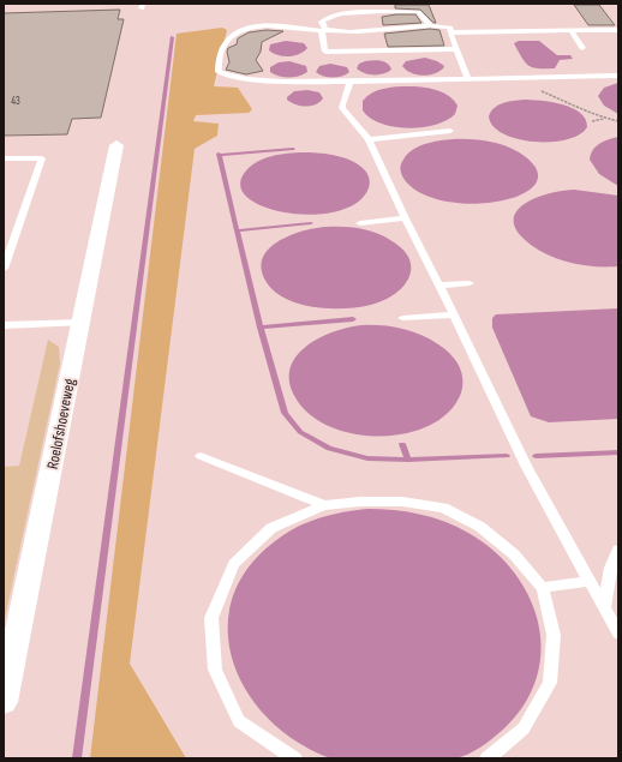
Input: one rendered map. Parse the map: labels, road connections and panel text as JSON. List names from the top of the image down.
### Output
{
  "streets": {
    "street": ["Roelofshoeveweg"]
  },
  "house_numbers": ["43"]
}
